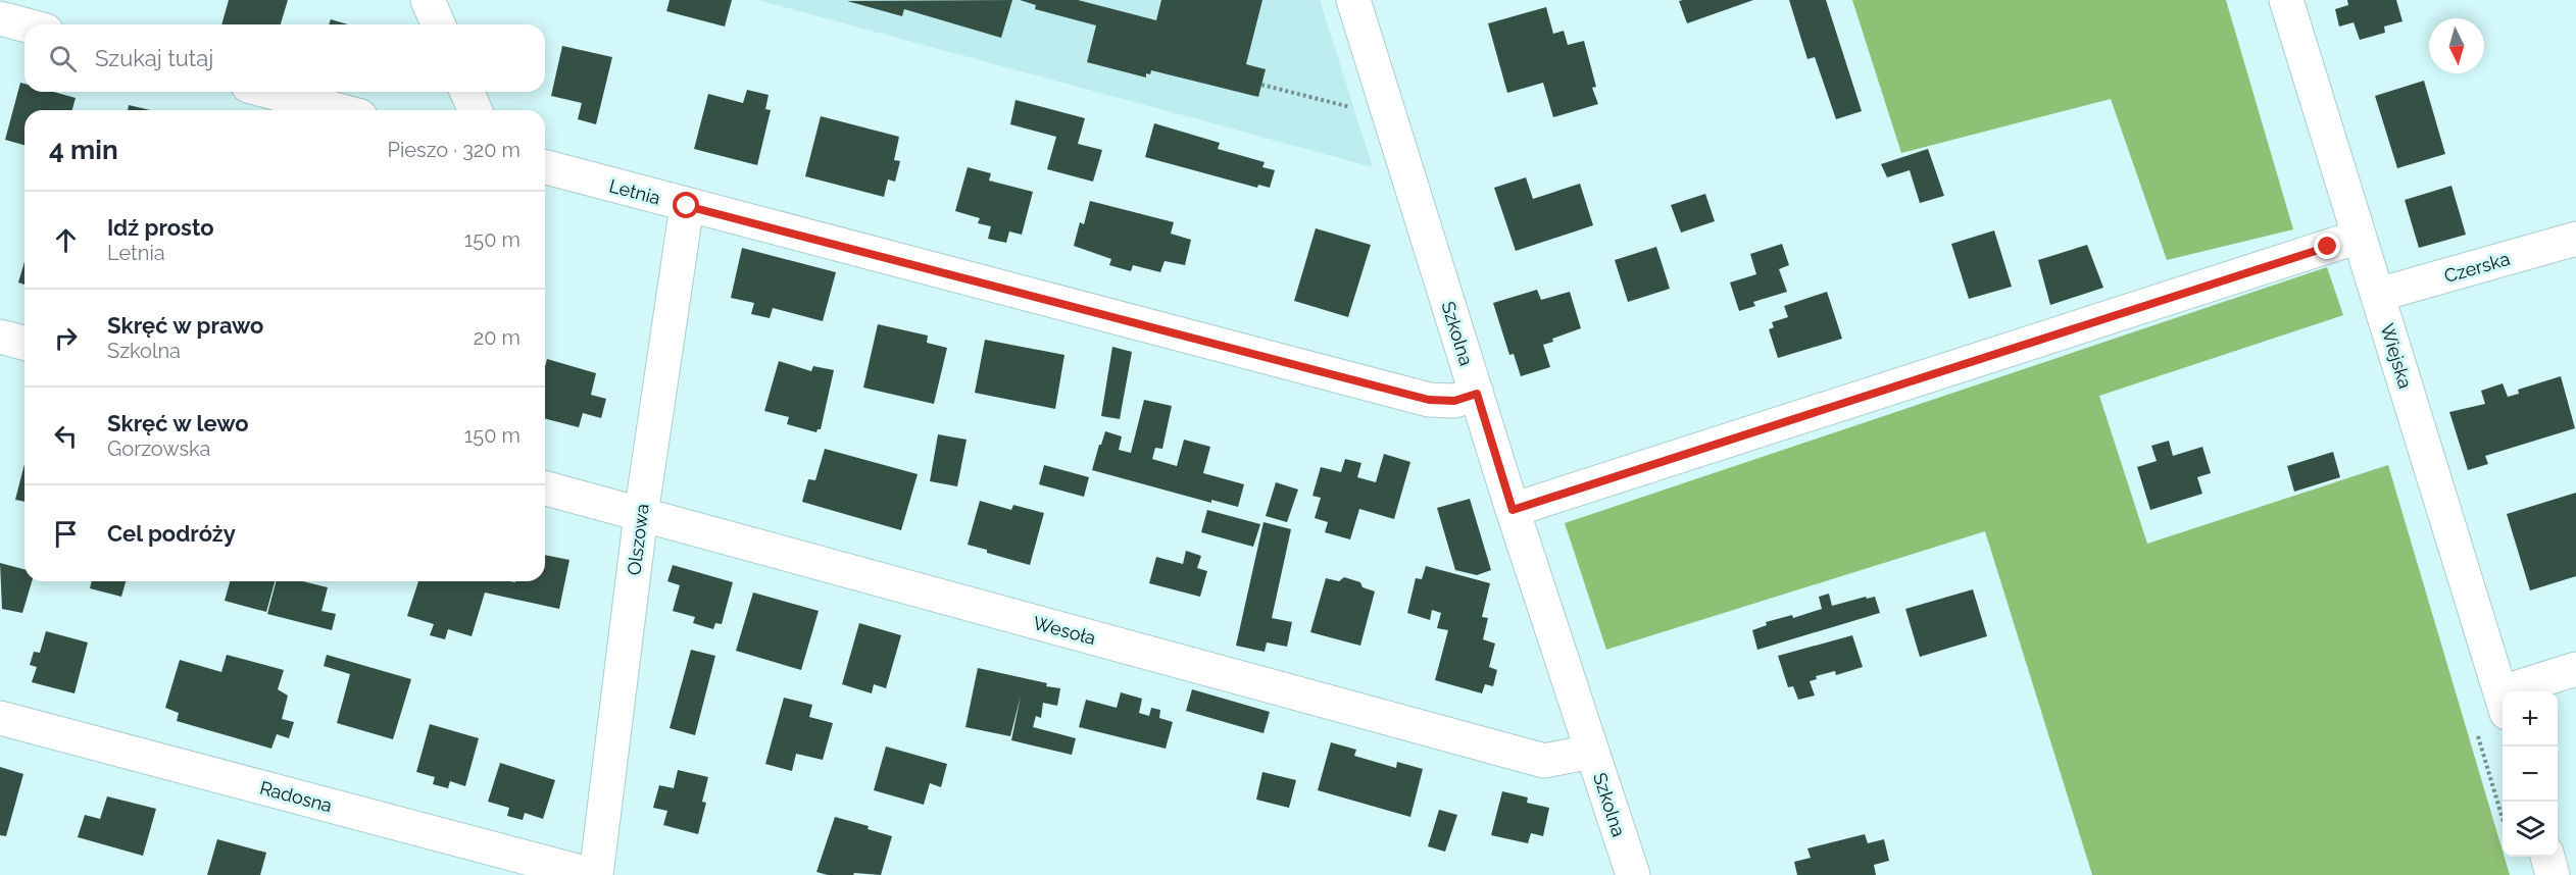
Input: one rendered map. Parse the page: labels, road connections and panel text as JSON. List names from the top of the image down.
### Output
{
  "streets": {
    "street": [
      "Letnia",
      "Czerska",
      "Szkolna",
      "Wiejska",
      "Olszowa",
      "Wesoła",
      "Radosna"
    ]
  },
  "crossings": [
    ["Letnia", "Szkolna"],
    ["Letnia", "Olszowa"],
    ["Czerska", "Wiejska"],
    ["Szkolna", "Wesoła"],
    ["Olszowa", "Wesoła"],
    ["Olszowa", "Radosna"]
  ],
  "north": "bottom",
  "page": {
    "search": "Szukaj tutaj",
    "heading": ["4 min", "Pieszo · 320 m"],
    "list": [
      ["Idź prosto", "Letnia", "150 m"],
      ["Skręć w prawo", "Szkolna", "20 m"],
      ["Skręć w lewo", "Gorzowska", "150 m"],
      "Cel podróży"
    ],
    "map_buttons": ["+", "−"]
  }
}
